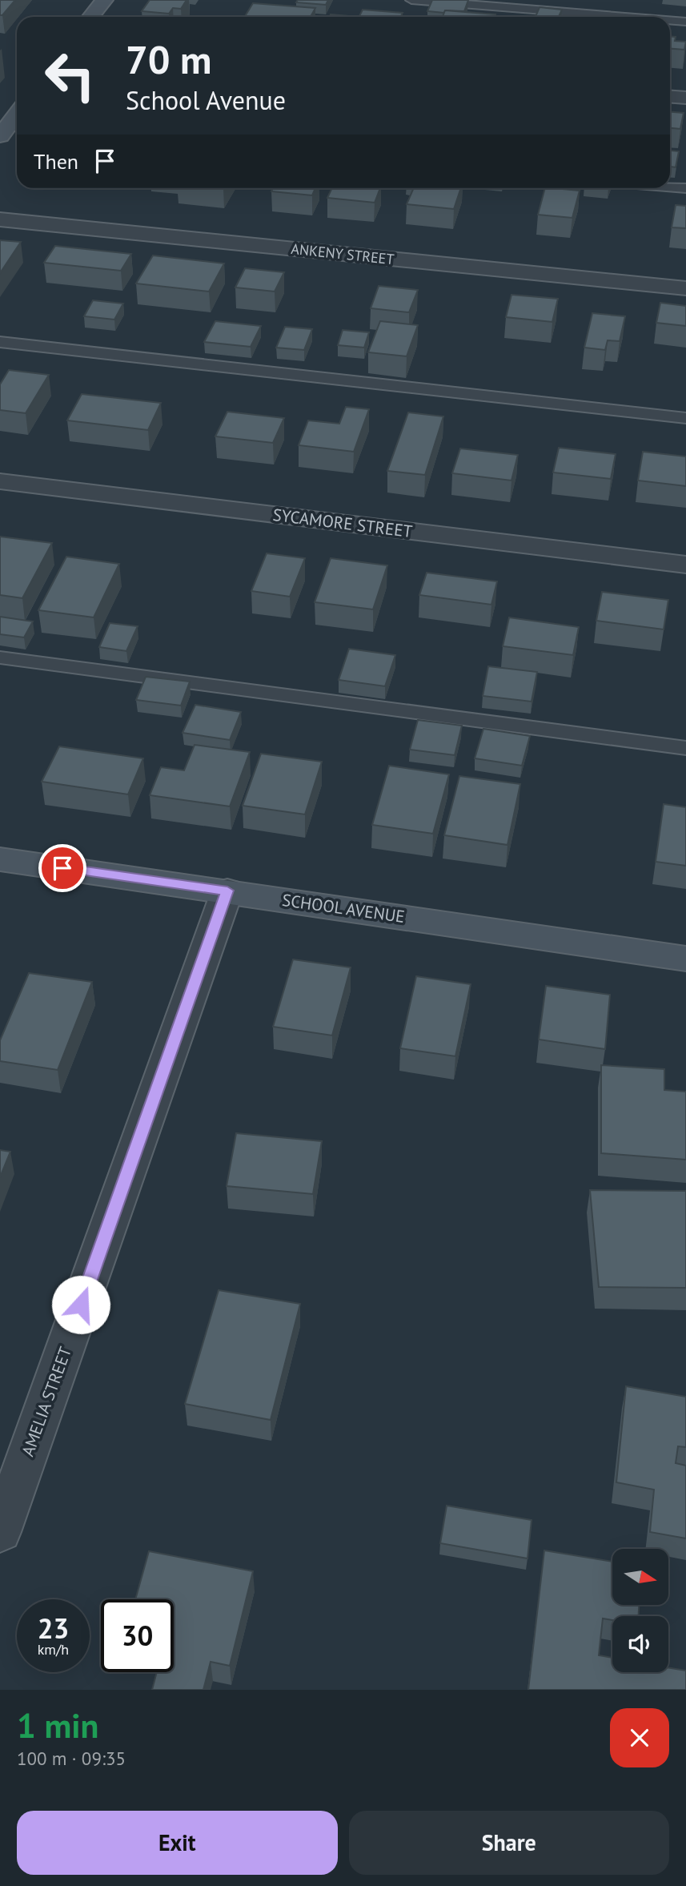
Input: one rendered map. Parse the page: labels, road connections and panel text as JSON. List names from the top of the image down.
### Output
{
  "streets": {
    "main road": ["SCHOOL AVENUE"],
    "street": ["ANKENY STREET", "SYCAMORE STREET", "AMELIA STREET"]
  },
  "crossings": [
    ["SCHOOL AVENUE", "AMELIA STREET"]
  ],
  "north": "right",
  "page": {
    "turn": ["70 m", "School Avenue"],
    "then": "Then",
    "speed": "23 km/h",
    "limit": "30",
    "heading": ["1 min", "100 m · 09:35"],
    "buttons": ["Exit", "Share"]
  }
}
